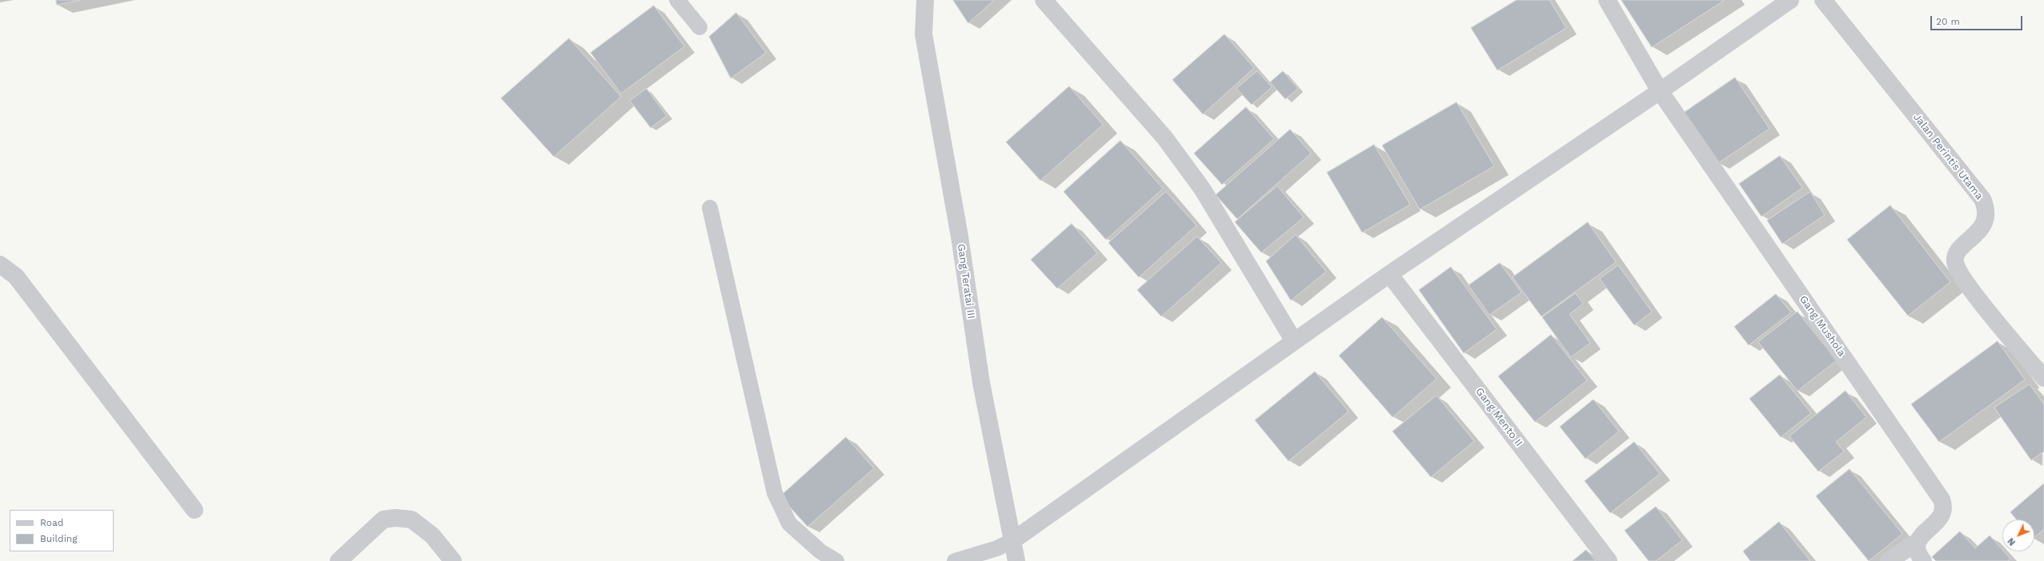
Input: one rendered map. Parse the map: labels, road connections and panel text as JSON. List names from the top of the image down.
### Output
{
  "streets": {
    "street": [
      "Jalan Perintis Utama",
      "Gang Teratai III",
      "Gang Mushola",
      "Gang Mento II"
    ]
  },
  "legend": ["Road", "Building"],
  "scale_bar": "20 m",
  "north": "bottom left"
}
